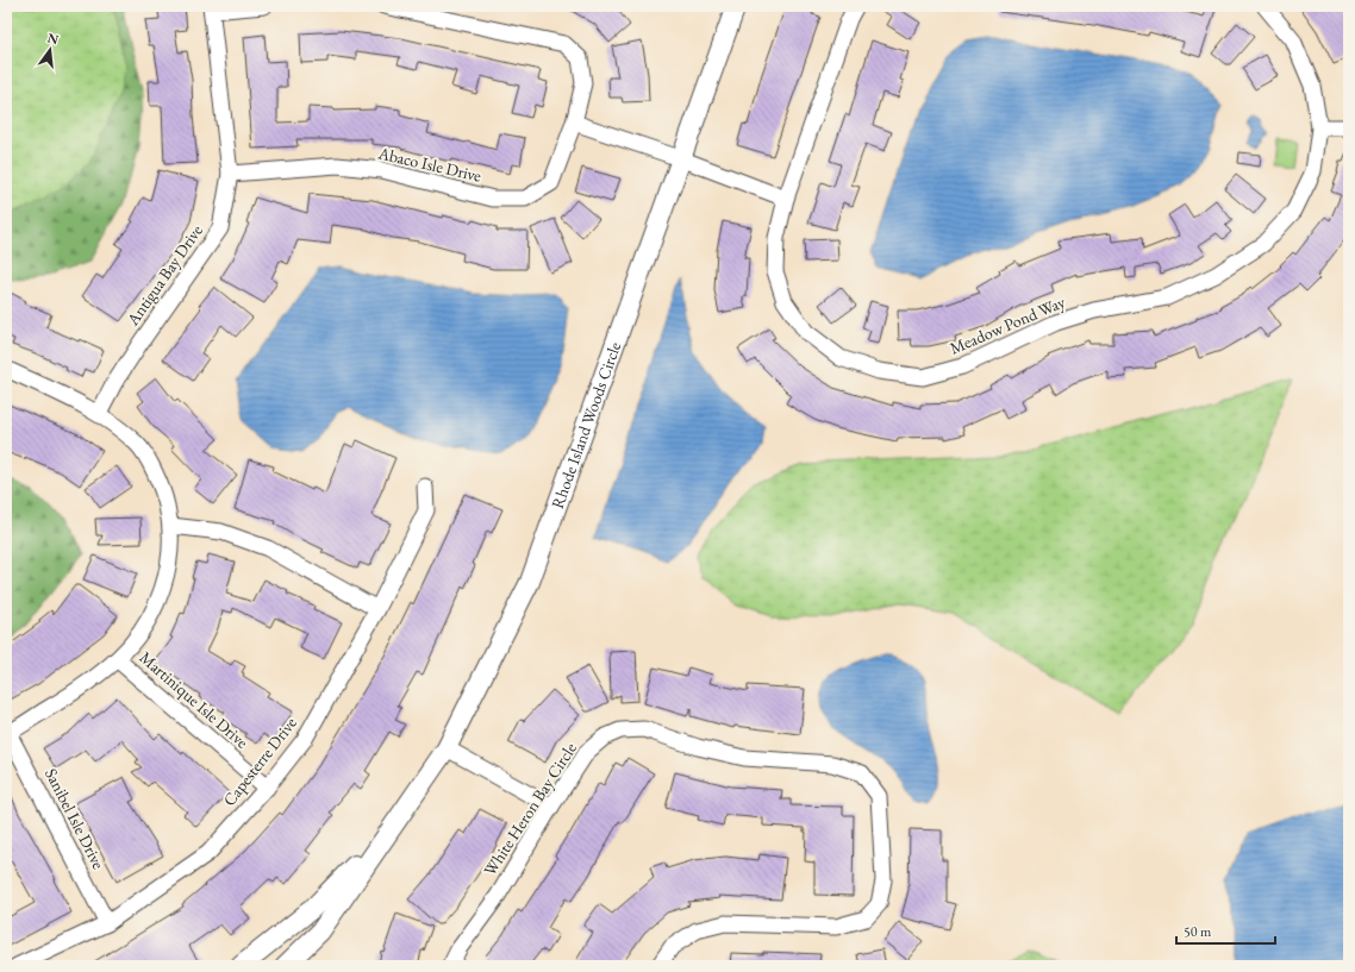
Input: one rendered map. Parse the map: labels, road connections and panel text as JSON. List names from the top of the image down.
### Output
{
  "streets": {
    "street": [
      "Abaco Isle Drive",
      "Antigua Bay Drive",
      "Meadow Pond Way",
      "Rhode Island Woods Circle",
      "Martinique Isle Drive",
      "Capesterre Drive",
      "White Heron Bay Circle",
      "Sanibel Isle Drive"
    ]
  },
  "crossings": [
    ["Abaco Isle Drive", "Antigua Bay Drive"],
    ["Martinique Isle Drive", "Capesterre Drive"],
    ["Capesterre Drive", "Sanibel Isle Drive"]
  ],
  "scale_bar": "50 m",
  "north": "top"
}
